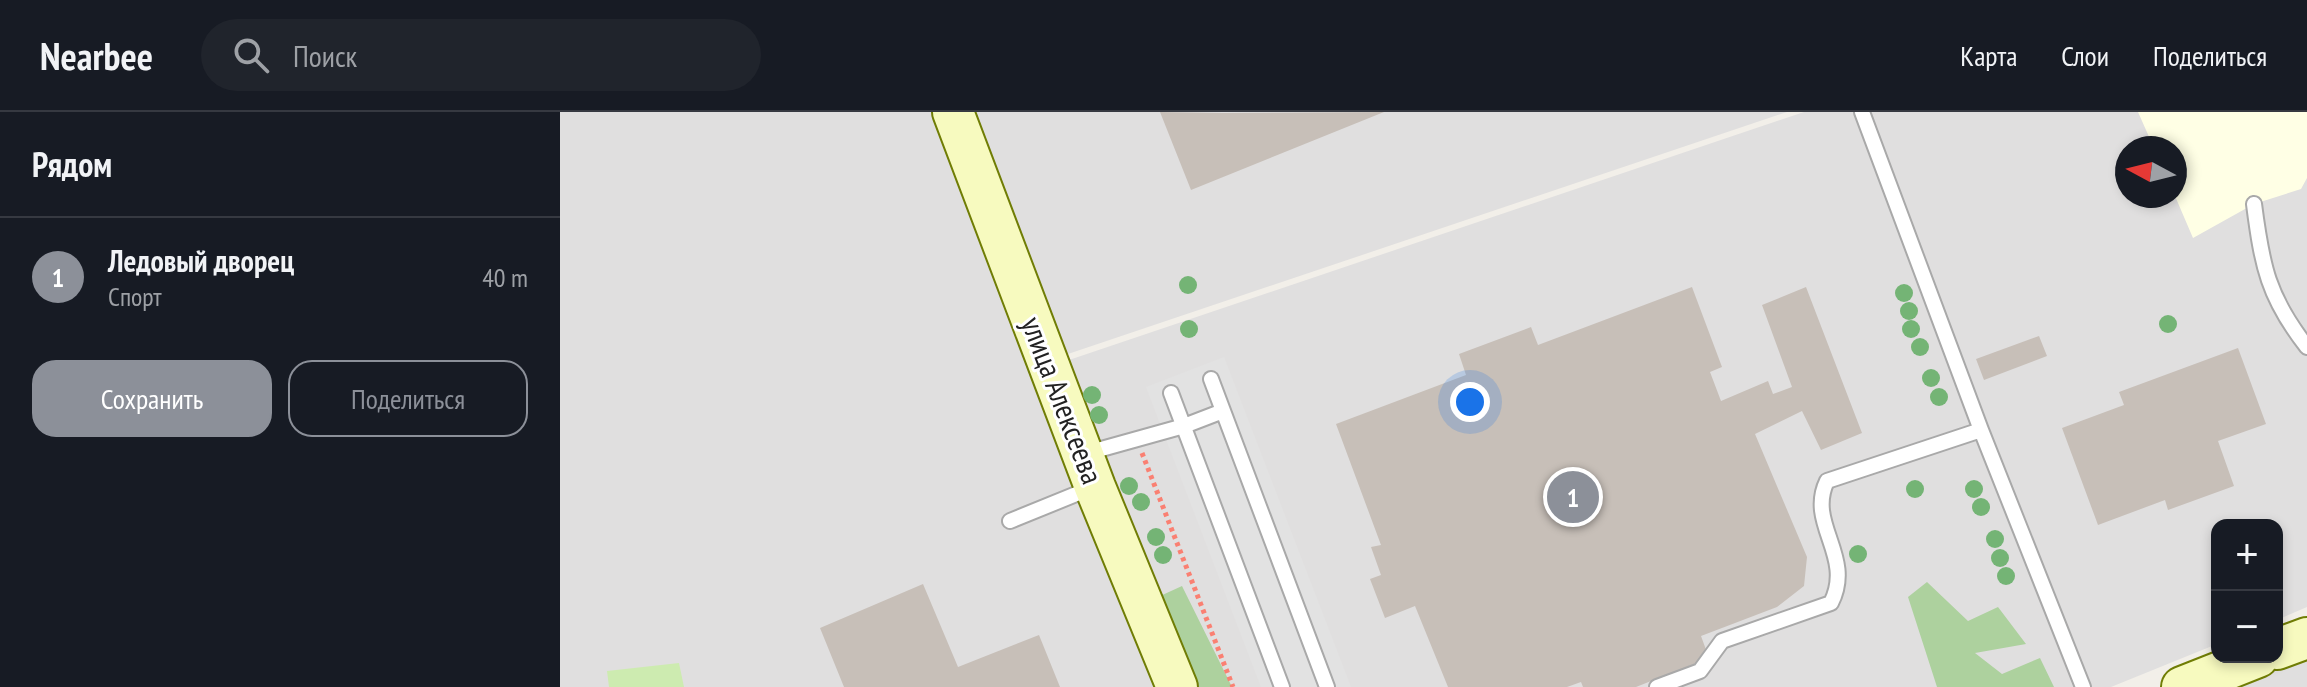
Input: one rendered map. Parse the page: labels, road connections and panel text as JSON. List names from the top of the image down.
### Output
{
  "streets": {
    "street": ["улица Алексеева"]
  },
  "north": "left",
  "page": {
    "header": "Nearbee",
    "search": "Поиск",
    "nav": ["Карта", "Слои", "Поделиться"],
    "heading": "Рядом",
    "list": [
      {
        "mark": "1",
        "name": "Ледовый дворец",
        "note": "Спорт",
        "value": "40 m"
      }
    ],
    "buttons": ["Сохранить", "Поделиться"],
    "pins": "1",
    "map_buttons": ["+", "−"]
  }
}
